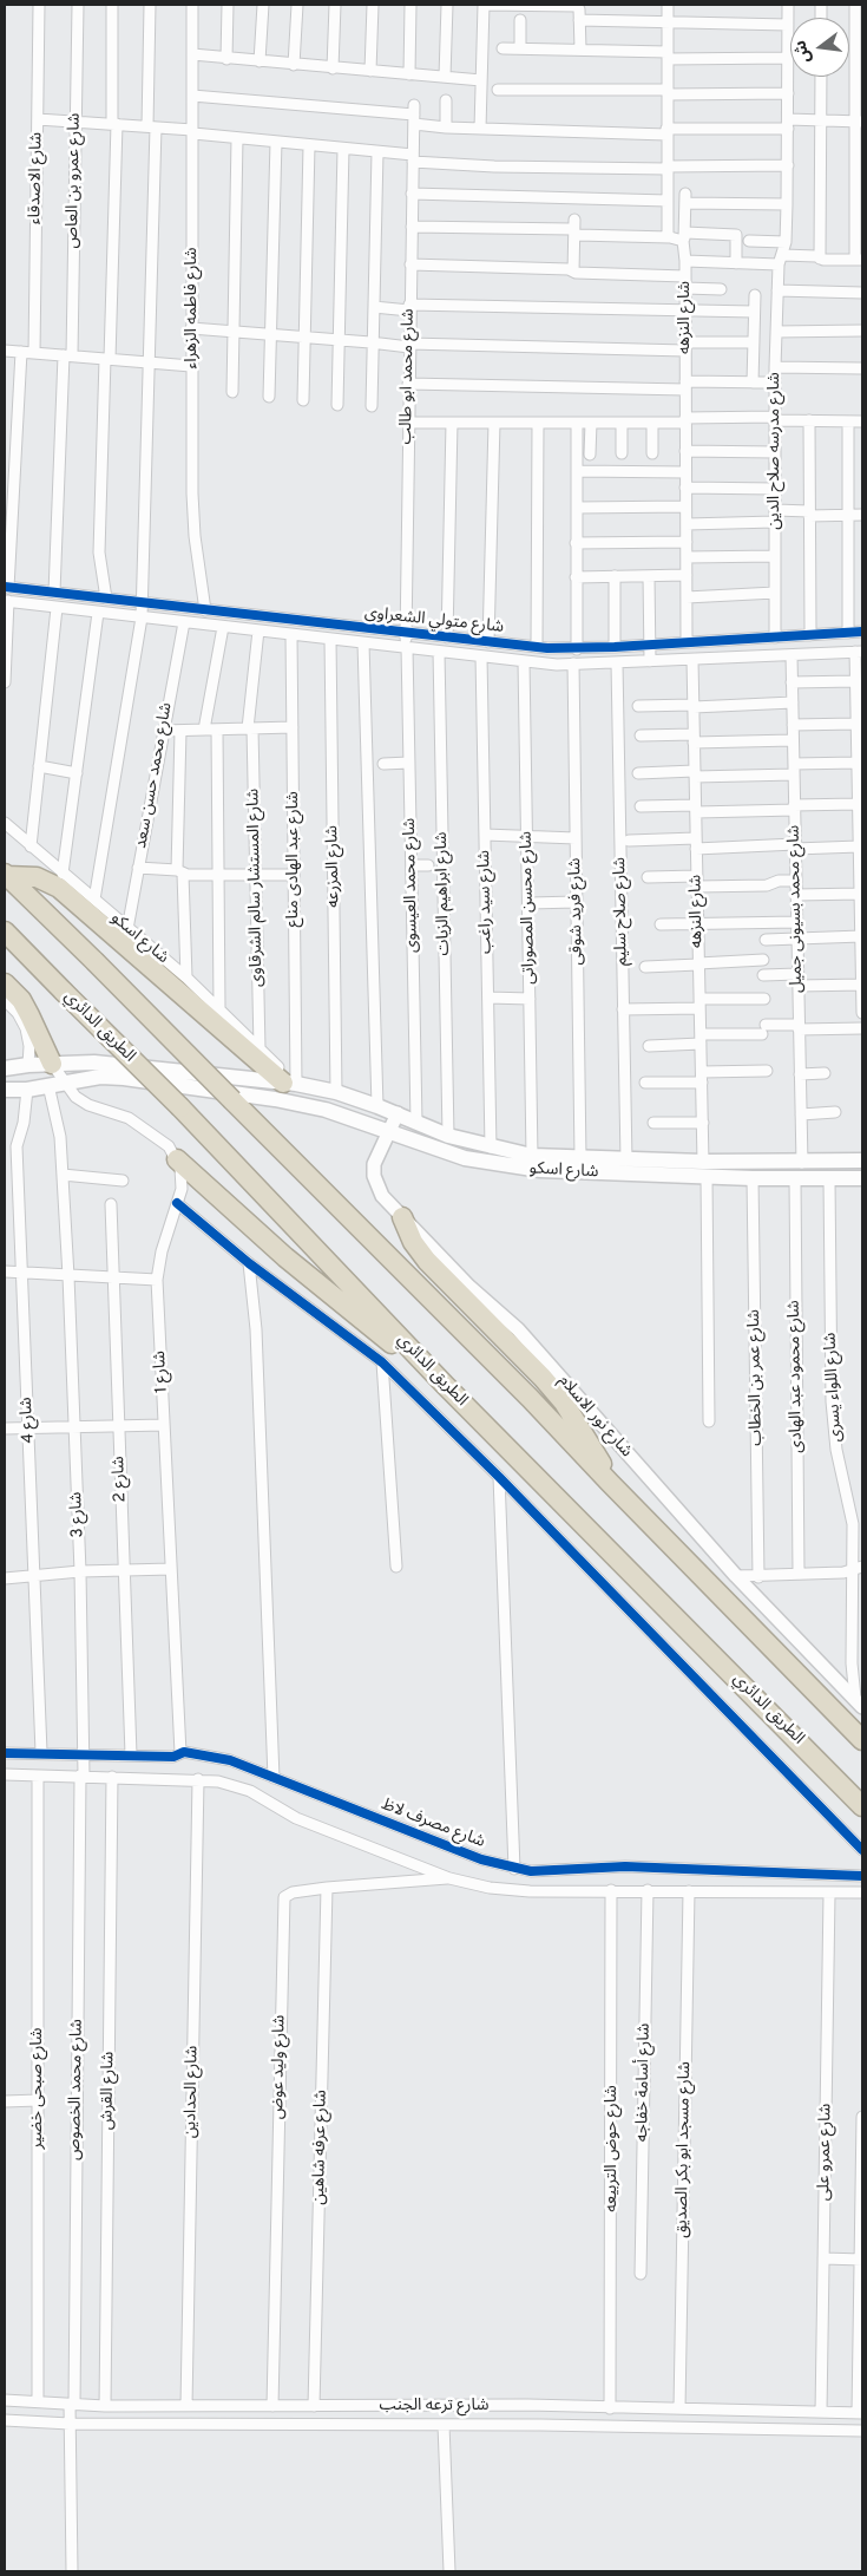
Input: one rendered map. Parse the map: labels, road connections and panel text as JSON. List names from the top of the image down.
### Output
{
  "streets": {
    "highway": ["الطريق الدائري"],
    "main road": ["شارع اسكو"],
    "street": [
      "شارع الاصدقاء",
      "شارع عمرو بن العاص",
      "شارع فاطمه الزهراء",
      "شارع النزهه",
      "شارع محمد ابو طالب",
      "شارع مدرسه صلاح الدين",
      "شارع متولي الشعراوى",
      "شارع محمد حسن سعد",
      "شارع عبد الهادى مناع",
      "شارع المزرعه",
      "شارع محمد العيسوى",
      "شارع المستشار سالم الشرقاوى",
      "شارع ابراهيم الزيات",
      "شارع سيد راغب",
      "شارع محسن المصوراتى",
      "شارع محمد بسيونى جميل",
      "شارع فريد شوقى",
      "شارع صلاح سليم",
      "شارع 1",
      "شارع محمود عبد الهادى",
      "شارع عمر بن الخطاب",
      "شارع اللواء يسرى",
      "شارع نور الاسلام",
      "شارع 4",
      "شارع 2",
      "شارع 3",
      "شارع مصرف لاظ",
      "شارع وليد عوض",
      "شارع أسامة خفاجه",
      "شارع صبحى خضير",
      "شارع محمد الخصوص",
      "شارع القرش",
      "شارع الحدادين",
      "شارع عرفه شاهين",
      "شارع حوض التربيعه",
      "شارع مسجد ابو بكر الصديق",
      "شارع عمرو على",
      "شارع ترعه الجنب"
    ]
  },
  "crossings": [
    ["شارع عمرو بن العاص", "شارع متولي الشعراوى"],
    ["شارع فاطمه الزهراء", "شارع متولي الشعراوى"],
    ["شارع النزهه", "شارع مدرسه صلاح الدين"],
    ["شارع النزهه", "شارع متولي الشعراوى"],
    ["شارع النزهه", "شارع اسكو"],
    ["شارع محمد ابو طالب", "شارع متولي الشعراوى"],
    ["شارع محمد ابو طالب", "شارع محمد العيسوى"],
    ["شارع مدرسه صلاح الدين", "شارع متولي الشعراوى"],
    ["شارع متولي الشعراوى", "شارع محمد حسن سعد"],
    ["شارع متولي الشعراوى", "شارع عبد الهادى مناع"],
    ["شارع متولي الشعراوى", "شارع المزرعه"],
    ["شارع متولي الشعراوى", "شارع محمد العيسوى"],
    ["شارع متولي الشعراوى", "شارع المستشار سالم الشرقاوى"],
    ["شارع متولي الشعراوى", "شارع ابراهيم الزيات"],
    ["شارع متولي الشعراوى", "شارع سيد راغب"],
    ["شارع متولي الشعراوى", "شارع محسن المصوراتى"],
    ["شارع متولي الشعراوى", "شارع محمد بسيونى جميل"],
    ["شارع متولي الشعراوى", "شارع فريد شوقى"],
    ["شارع متولي الشعراوى", "شارع صلاح سليم"],
    ["شارع متولي الشعراوى", "شارع اسكو"],
    ["شارع محمد حسن سعد", "شارع اسكو"],
    ["شارع عبد الهادى مناع", "شارع اسكو"],
    ["شارع المزرعه", "شارع اسكو"],
    ["شارع محمد العيسوى", "شارع اسكو"],
    ["شارع المستشار سالم الشرقاوى", "شارع اسكو"],
    ["شارع ابراهيم الزيات", "شارع اسكو"],
    ["شارع سيد راغب", "شارع اسكو"],
    ["شارع محسن المصوراتى", "شارع اسكو"],
    ["شارع محمد بسيونى جميل", "شارع اسكو"],
    ["شارع فريد شوقى", "شارع اسكو"],
    ["شارع صلاح سليم", "شارع اسكو"],
    ["شارع اسكو", "شارع محمود عبد الهادى"],
    ["شارع اسكو", "شارع عمر بن الخطاب"],
    ["شارع اسكو", "شارع اللواء يسرى"],
    ["شارع اسكو", "شارع نور الاسلام"],
    ["شارع 1", "شارع مصرف لاظ"],
    ["شارع اللواء يسرى", "شارع نور الاسلام"],
    ["شارع 4", "شارع مصرف لاظ"],
    ["شارع 2", "شارع مصرف لاظ"],
    ["شارع 3", "شارع مصرف لاظ"],
    ["شارع 3", "شارع محمد الخصوص"],
    ["شارع مصرف لاظ", "شارع محمد الخصوص"],
    ["شارع وليد عوض", "شارع عرفه شاهين"],
    ["شارع وليد عوض", "شارع ترعه الجنب"],
    ["شارع صبحى خضير", "شارع ترعه الجنب"],
    ["شارع محمد الخصوص", "شارع ترعه الجنب"],
    ["شارع القرش", "شارع ترعه الجنب"],
    ["شارع الحدادين", "شارع ترعه الجنب"],
    ["شارع عرفه شاهين", "شارع ترعه الجنب"],
    ["شارع حوض التربيعه", "شارع ترعه الجنب"],
    ["شارع مسجد ابو بكر الصديق", "شارع ترعه الجنب"],
    ["شارع عمرو على", "شارع ترعه الجنب"]
  ],
  "north": "left"
}
